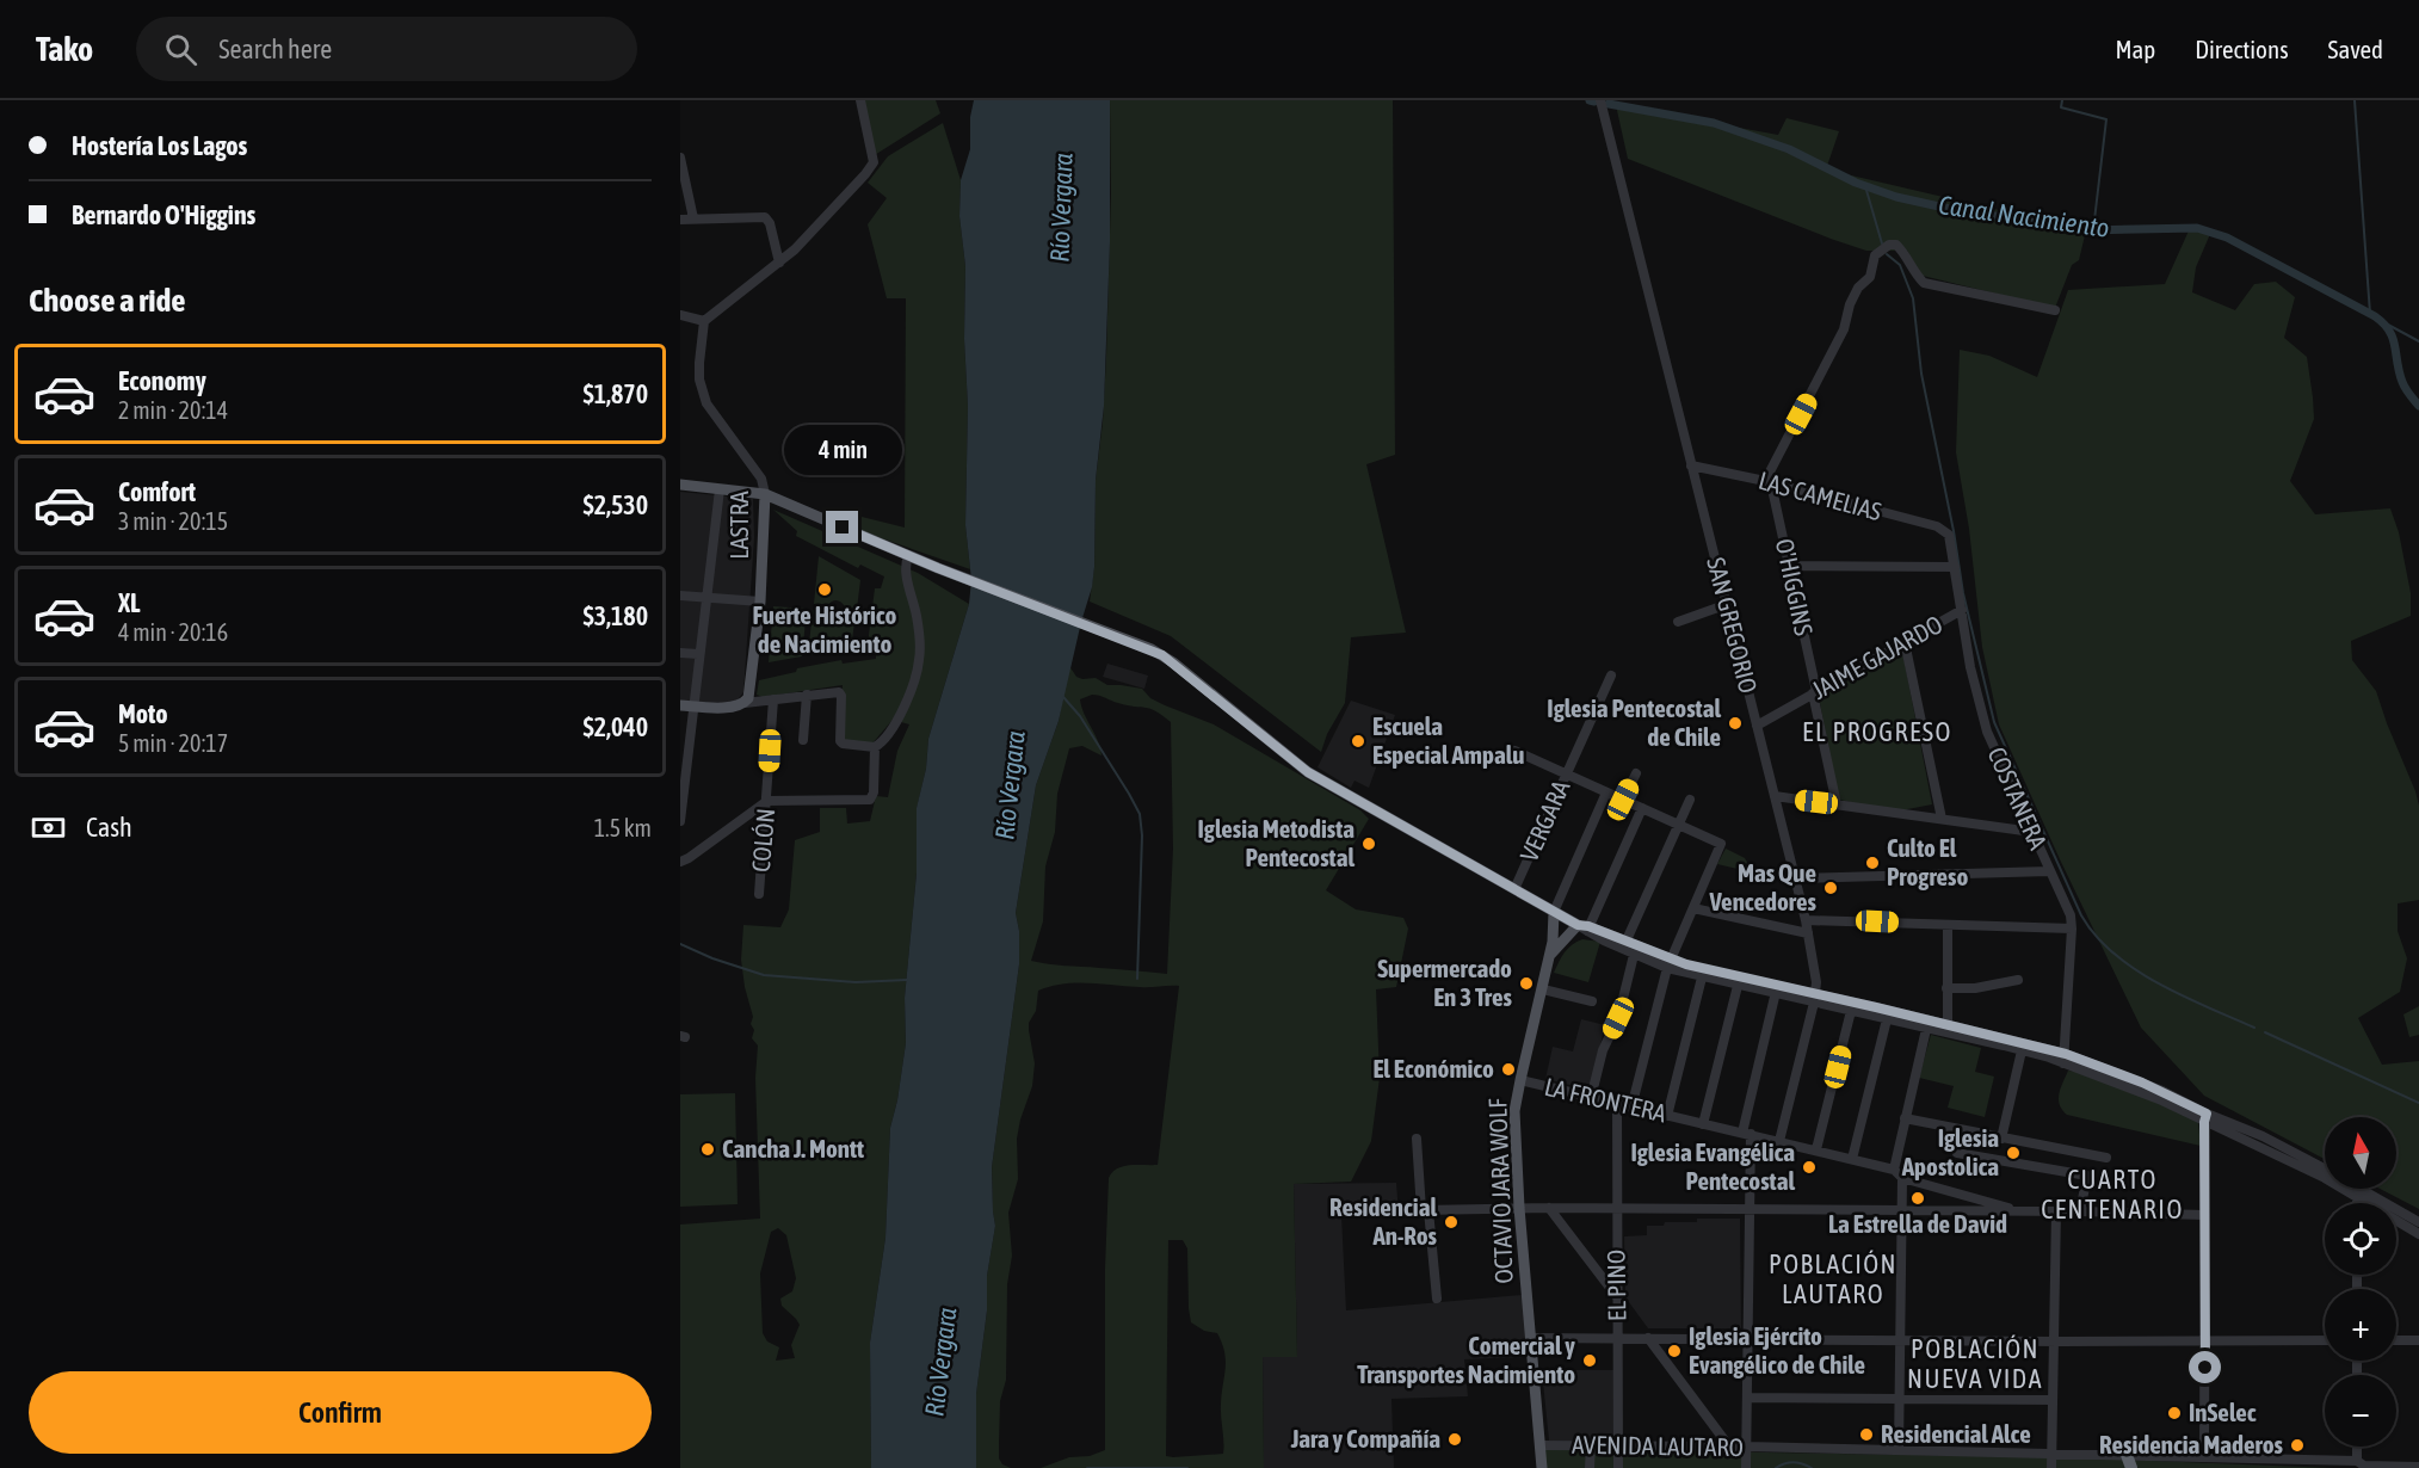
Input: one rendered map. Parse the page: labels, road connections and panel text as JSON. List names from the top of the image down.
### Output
{
  "streets": {
    "main road": ["LASTRA", "OCTAVIO JARA WOLF"],
    "street": [
      "LAS CAMELIAS",
      "O'HIGGINS",
      "SAN GREGORIO",
      "JAIME GAJARDO",
      "COSTANERA",
      "VERGARA",
      "COLÓN",
      "LA FRONTERA",
      "EL PINO",
      "AVENIDA LAUTARO"
    ]
  },
  "crossings": [
    ["LAS CAMELIAS", "O'HIGGINS"],
    ["LAS CAMELIAS", "SAN GREGORIO"],
    ["LAS CAMELIAS", "COSTANERA"],
    ["O'HIGGINS", "JAIME GAJARDO"],
    ["SAN GREGORIO", "JAIME GAJARDO"],
    ["JAIME GAJARDO", "COSTANERA"],
    ["LA FRONTERA", "OCTAVIO JARA WOLF"],
    ["LA FRONTERA", "EL PINO"],
    ["OCTAVIO JARA WOLF", "AVENIDA LAUTARO"],
    ["EL PINO", "AVENIDA LAUTARO"]
  ],
  "districts": [
    "EL PROGRESO",
    "CUARTO CENTENARIO",
    "POBLACIÓN LAUTARO",
    "POBLACIÓN NUEVA VIDA"
  ],
  "water": ["Río Vergara", "Canal Nacimiento"],
  "places": [
    "Fuerte Histórico de Nacimiento",
    "Iglesia Pentecostal de Chile",
    "Escuela Especial Ampalu",
    "Iglesia Metodista Pentecostal",
    "Culto El Progreso",
    "Mas Que Vencedores",
    "Supermercado En 3 Tres",
    "El Económico",
    "Cancha J. Montt",
    "Iglesia Apostolica",
    "Iglesia Evangélica Pentecostal",
    "La Estrella de David",
    "Residencial An-Ros",
    "Iglesia Ejército Evangélico de Chile",
    "Comercial y Transportes Nacimiento",
    "InSelec",
    "Residencial Alce",
    "Jara y Compañía",
    "Residencia Maderos"
  ],
  "north": "top",
  "page": {
    "header": "Tako",
    "search": "Search here",
    "nav": ["Map", "Directions", "Saved"],
    "banner": ["Hostería Los Lagos", "Bernardo O'Higgins"],
    "heading": "Choose a ride",
    "list": [
      {
        "name": "Economy",
        "note": "2 min · 20:14",
        "value": "$1,870"
      },
      {
        "name": "Comfort",
        "note": "3 min · 20:15",
        "value": "$2,530"
      },
      {
        "name": "XL",
        "note": "4 min · 20:16",
        "value": "$3,180"
      },
      {
        "name": "Moto",
        "note": "5 min · 20:17",
        "value": "$2,040"
      }
    ],
    "bubble": "4 min",
    "pay": ["Cash", "1.5 km"],
    "map_buttons": ["+", "−"],
    "buttons": "Confirm"
  }
}
